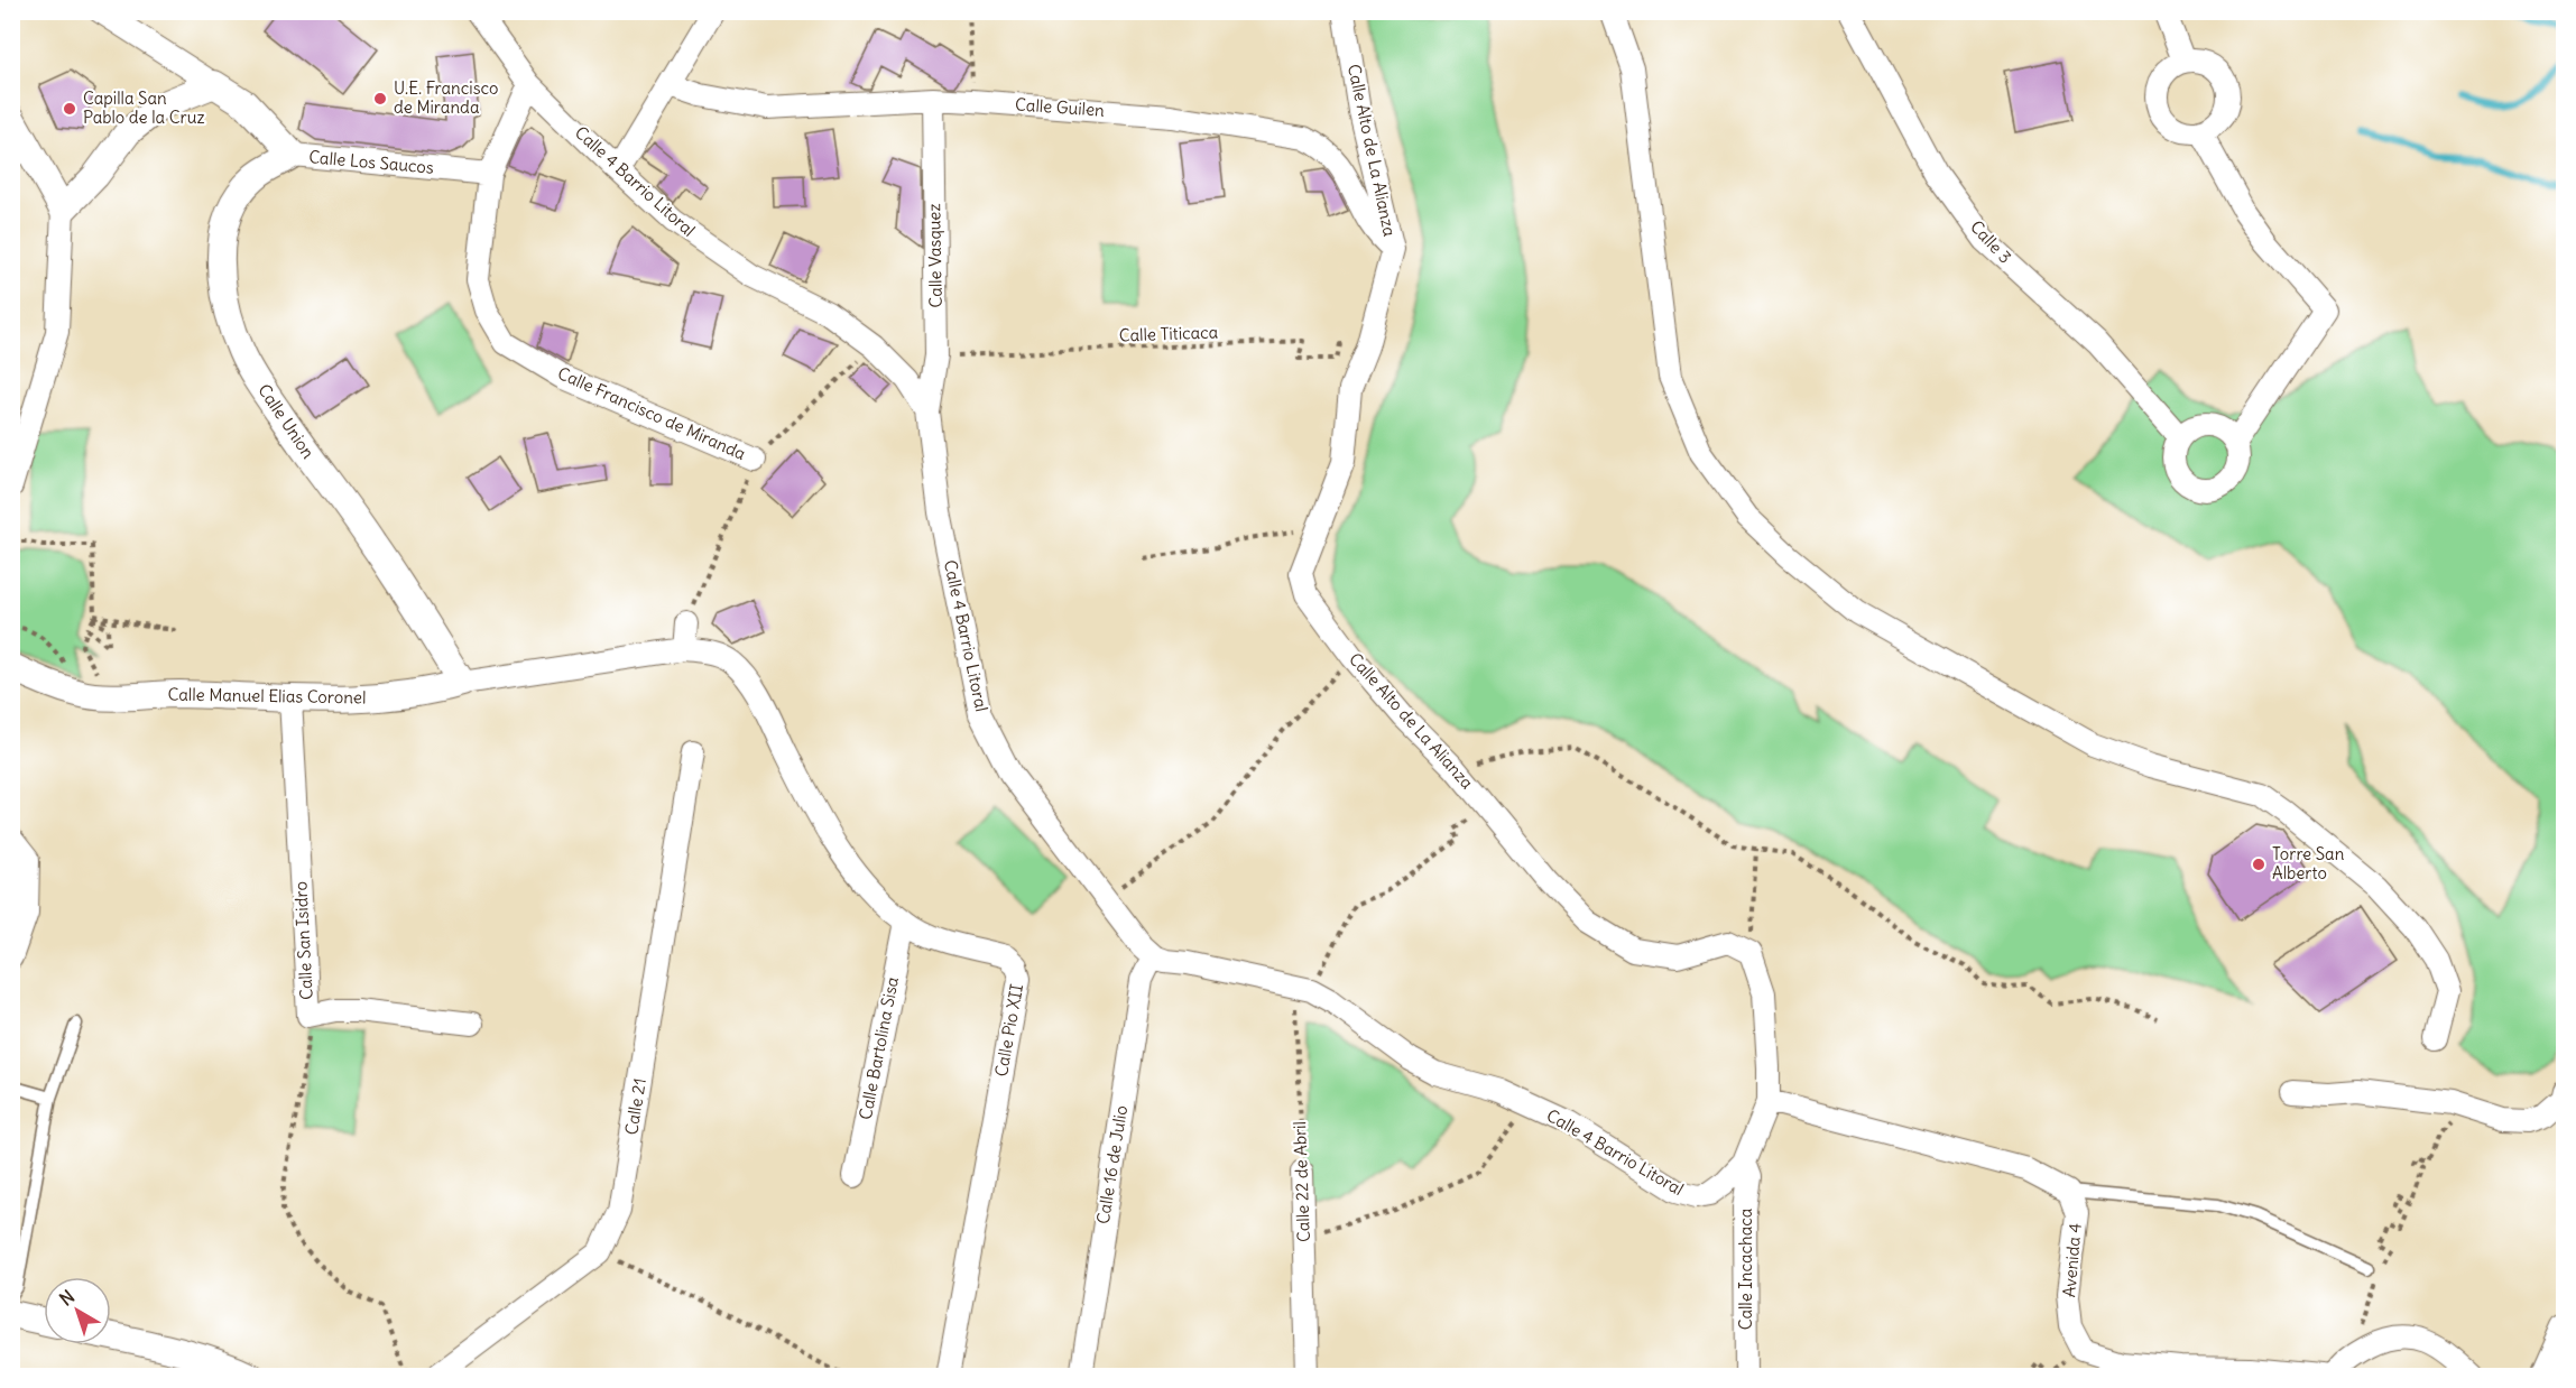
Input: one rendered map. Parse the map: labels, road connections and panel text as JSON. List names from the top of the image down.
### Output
{
  "streets": {
    "street": [
      "Calle Guilen",
      "Calle Alto de La Alianza",
      "Calle Los Saucos",
      "Calle 4 Barrio Litoral",
      "Calle 3",
      "Calle Vasquez",
      "Calle Francisco de Miranda",
      "Calle Union",
      "Calle Manuel Elias Coronel",
      "Calle San Isidro",
      "Calle Pio XII",
      "Calle Bartolina Sisa",
      "Calle 21",
      "Calle 16 de Julio",
      "Calle 22 de Abril",
      "Avenida 4",
      "Calle Incachaca"
    ],
    "path": ["Calle Titicaca"]
  },
  "crossings": [
    ["Calle Guilen", "Calle Alto de La Alianza"],
    ["Calle Guilen", "Calle Vasquez"],
    ["Calle Alto de La Alianza", "Calle Titicaca"],
    ["Calle Alto de La Alianza", "Calle 22 de Abril"],
    ["Calle Los Saucos", "Calle Francisco de Miranda"],
    ["Calle Los Saucos", "Calle Union"],
    ["Calle 4 Barrio Litoral", "Calle Vasquez"],
    ["Calle 4 Barrio Litoral", "Calle Francisco de Miranda"],
    ["Calle 4 Barrio Litoral", "Calle 16 de Julio"],
    ["Calle 4 Barrio Litoral", "Calle 22 de Abril"],
    ["Calle 4 Barrio Litoral", "Calle Incachaca"],
    ["Calle Vasquez", "Calle Titicaca"],
    ["Calle Union", "Calle Manuel Elias Coronel"],
    ["Calle Manuel Elias Coronel", "Calle San Isidro"],
    ["Calle Manuel Elias Coronel", "Calle Pio XII"],
    ["Calle Pio XII", "Calle Bartolina Sisa"]
  ],
  "places": ["U.E. Francisco de Miranda", "Capilla San Pablo de la Cruz", "Torre San Alberto"],
  "north": "top left"
}
